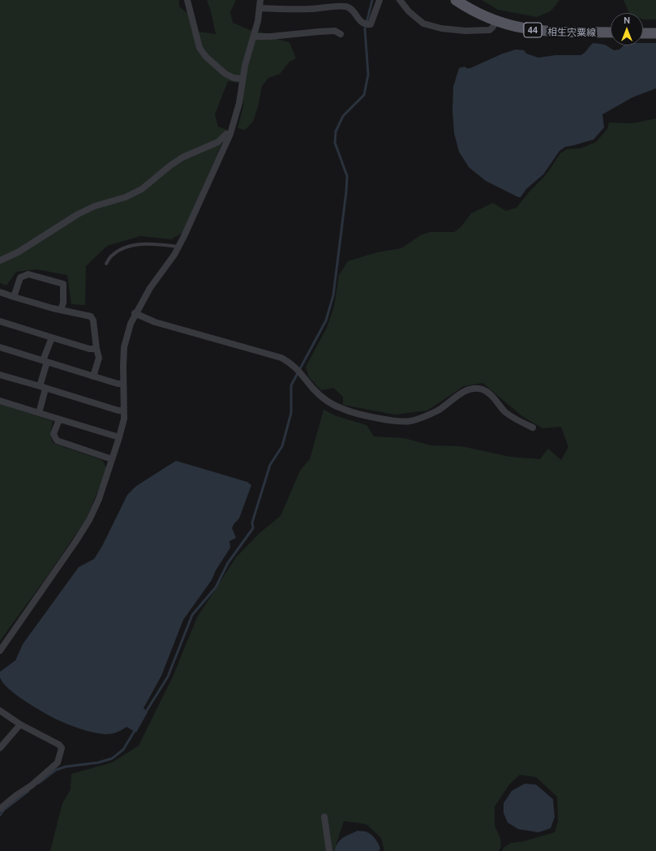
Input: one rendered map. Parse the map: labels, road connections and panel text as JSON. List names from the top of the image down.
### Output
{
  "streets": {
    "main road": ["44", "相生宍粟線"]
  },
  "north": "top"
}
